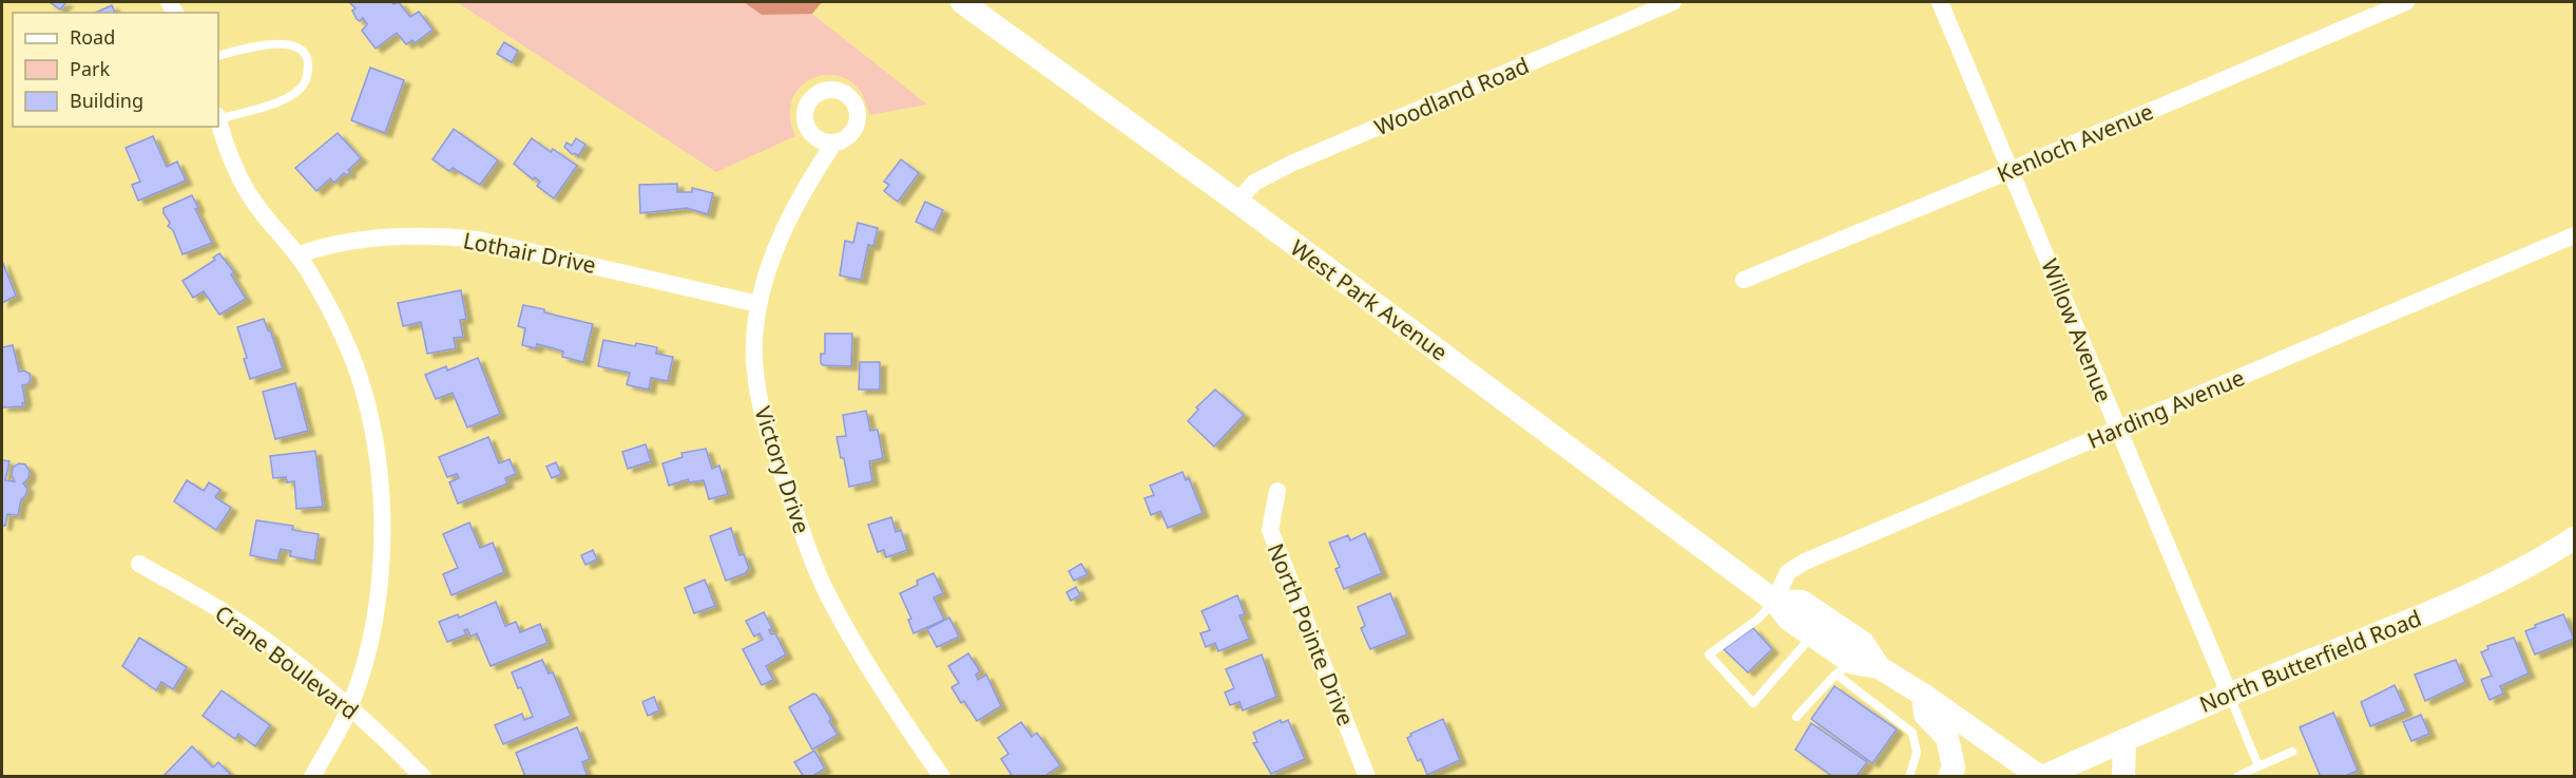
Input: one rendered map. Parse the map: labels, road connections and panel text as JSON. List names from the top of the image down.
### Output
{
  "streets": {
    "main road": ["West Park Avenue", "North Butterfield Road"],
    "street": [
      "Woodland Road",
      "Kenloch Avenue",
      "Lothair Drive",
      "Willow Avenue",
      "Harding Avenue",
      "Victory Drive",
      "North Pointe Drive",
      "Crane Boulevard"
    ]
  },
  "crossings": [
    ["Woodland Road", "West Park Avenue"],
    ["Kenloch Avenue", "Willow Avenue"],
    ["Lothair Drive", "Victory Drive"],
    ["West Park Avenue", "Harding Avenue"],
    ["West Park Avenue", "North Butterfield Road"],
    ["Willow Avenue", "Harding Avenue"],
    ["Willow Avenue", "North Butterfield Road"]
  ],
  "legend": ["Road", "Park", "Building"]
}
